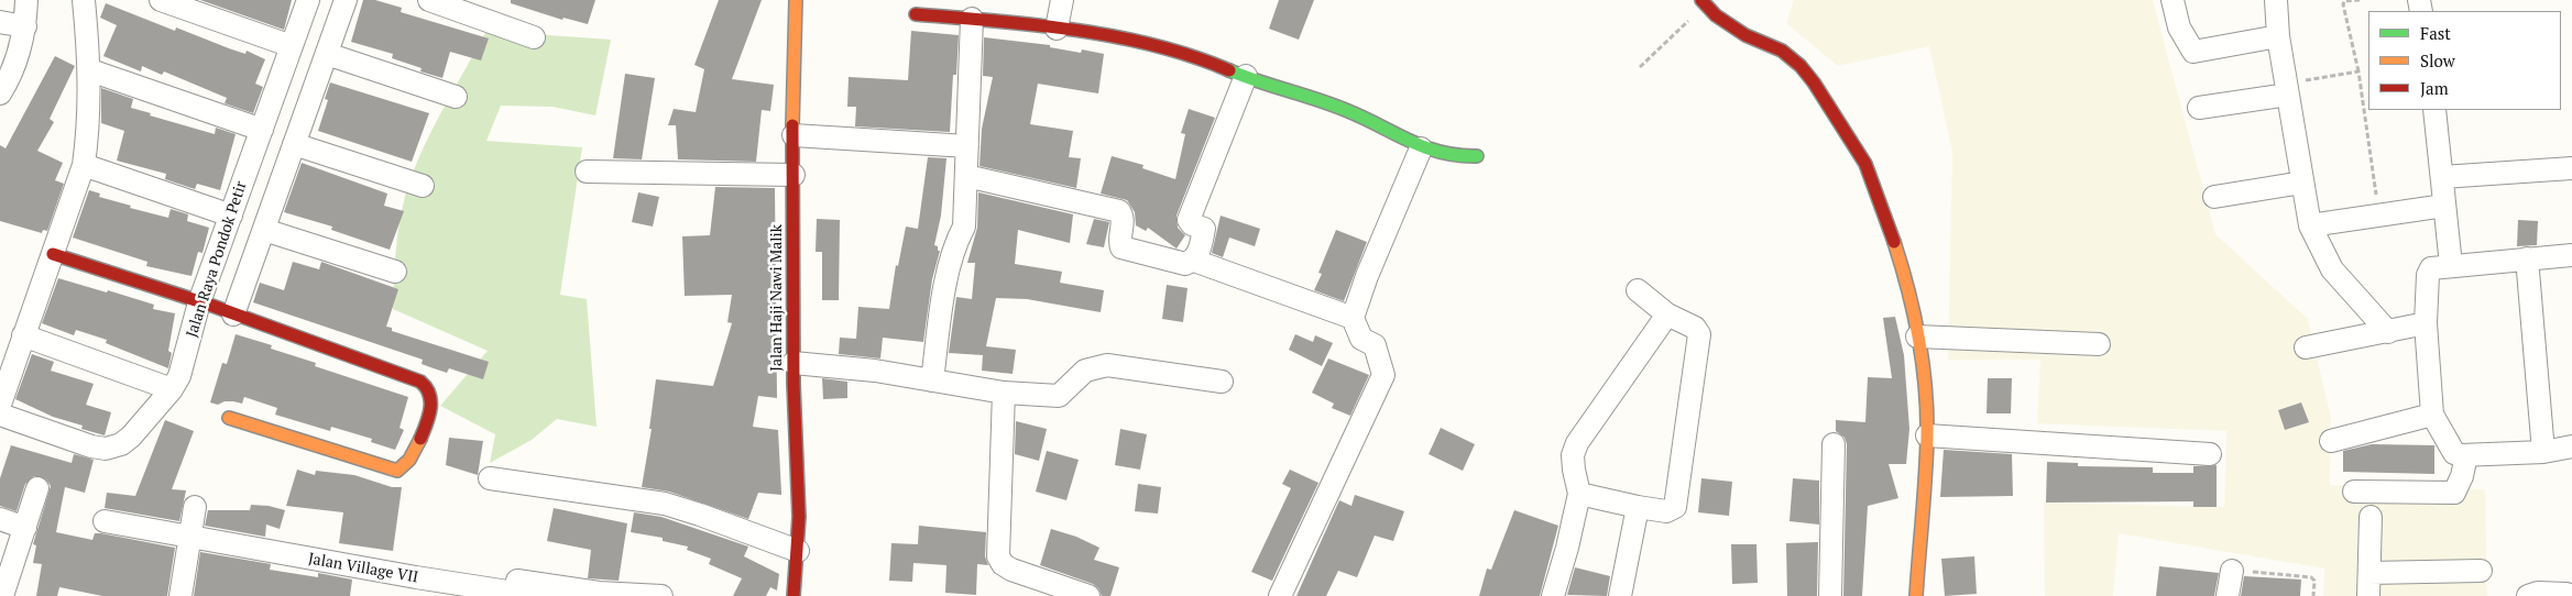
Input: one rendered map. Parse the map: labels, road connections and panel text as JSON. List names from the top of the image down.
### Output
{
  "streets": {
    "street": ["Jalan Raya Pondok Petir", "Jalan Haji Nawi Malik", "Jalan Village VII"]
  },
  "legend": ["Fast", "Slow", "Jam"]
}
